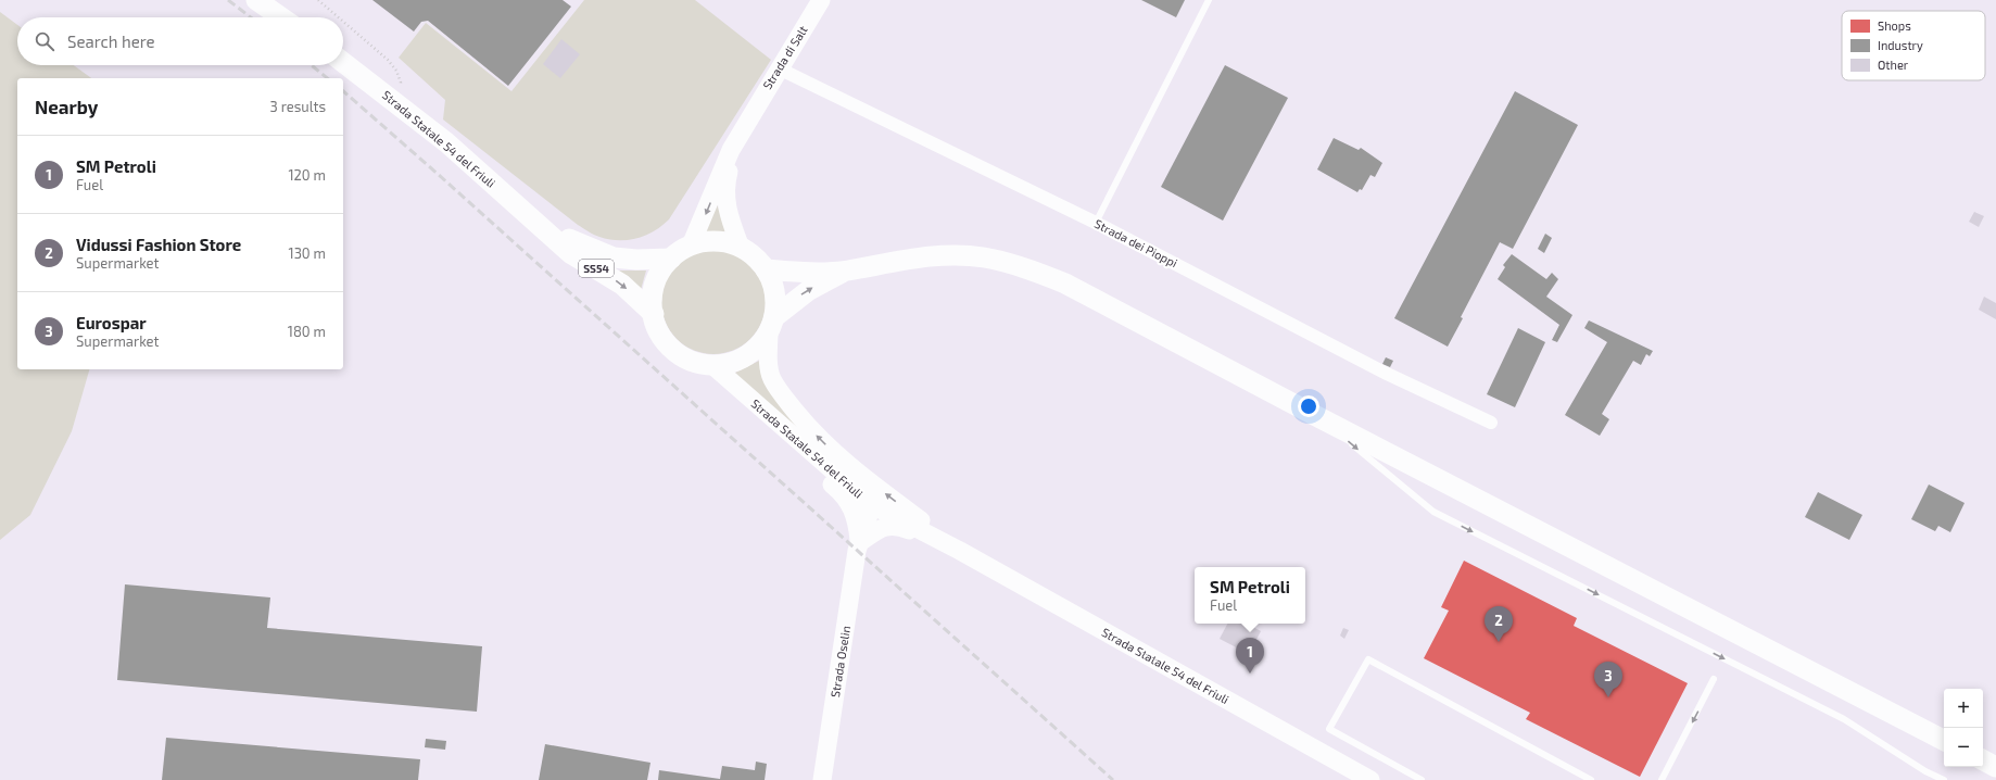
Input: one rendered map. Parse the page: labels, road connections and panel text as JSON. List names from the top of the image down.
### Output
{
  "streets": {
    "main road": ["Strada Statale 54 del Friuli", "SS54"],
    "street": ["Strada di Salt", "Strada dei Pioppi", "Strada Oselin"]
  },
  "crossings": [
    ["Strada di Salt", "Strada dei Pioppi"],
    ["Strada Statale 54 del Friuli", "Strada Oselin"]
  ],
  "legend": ["Shops", "Industry", "Other"],
  "page": {
    "search": "Search here",
    "heading": ["Nearby", "3 results"],
    "list": [
      {
        "mark": "1",
        "name": "SM Petroli",
        "note": "Fuel",
        "value": "120 m"
      },
      {
        "mark": "2",
        "name": "Vidussi Fashion Store",
        "note": "Supermarket",
        "value": "130 m"
      },
      {
        "mark": "3",
        "name": "Eurospar",
        "note": "Supermarket",
        "value": "180 m"
      }
    ],
    "popup": ["SM Petroli", "Fuel"],
    "pins": ["2", "1", "3"],
    "map_buttons": ["+", "−"]
  }
}
